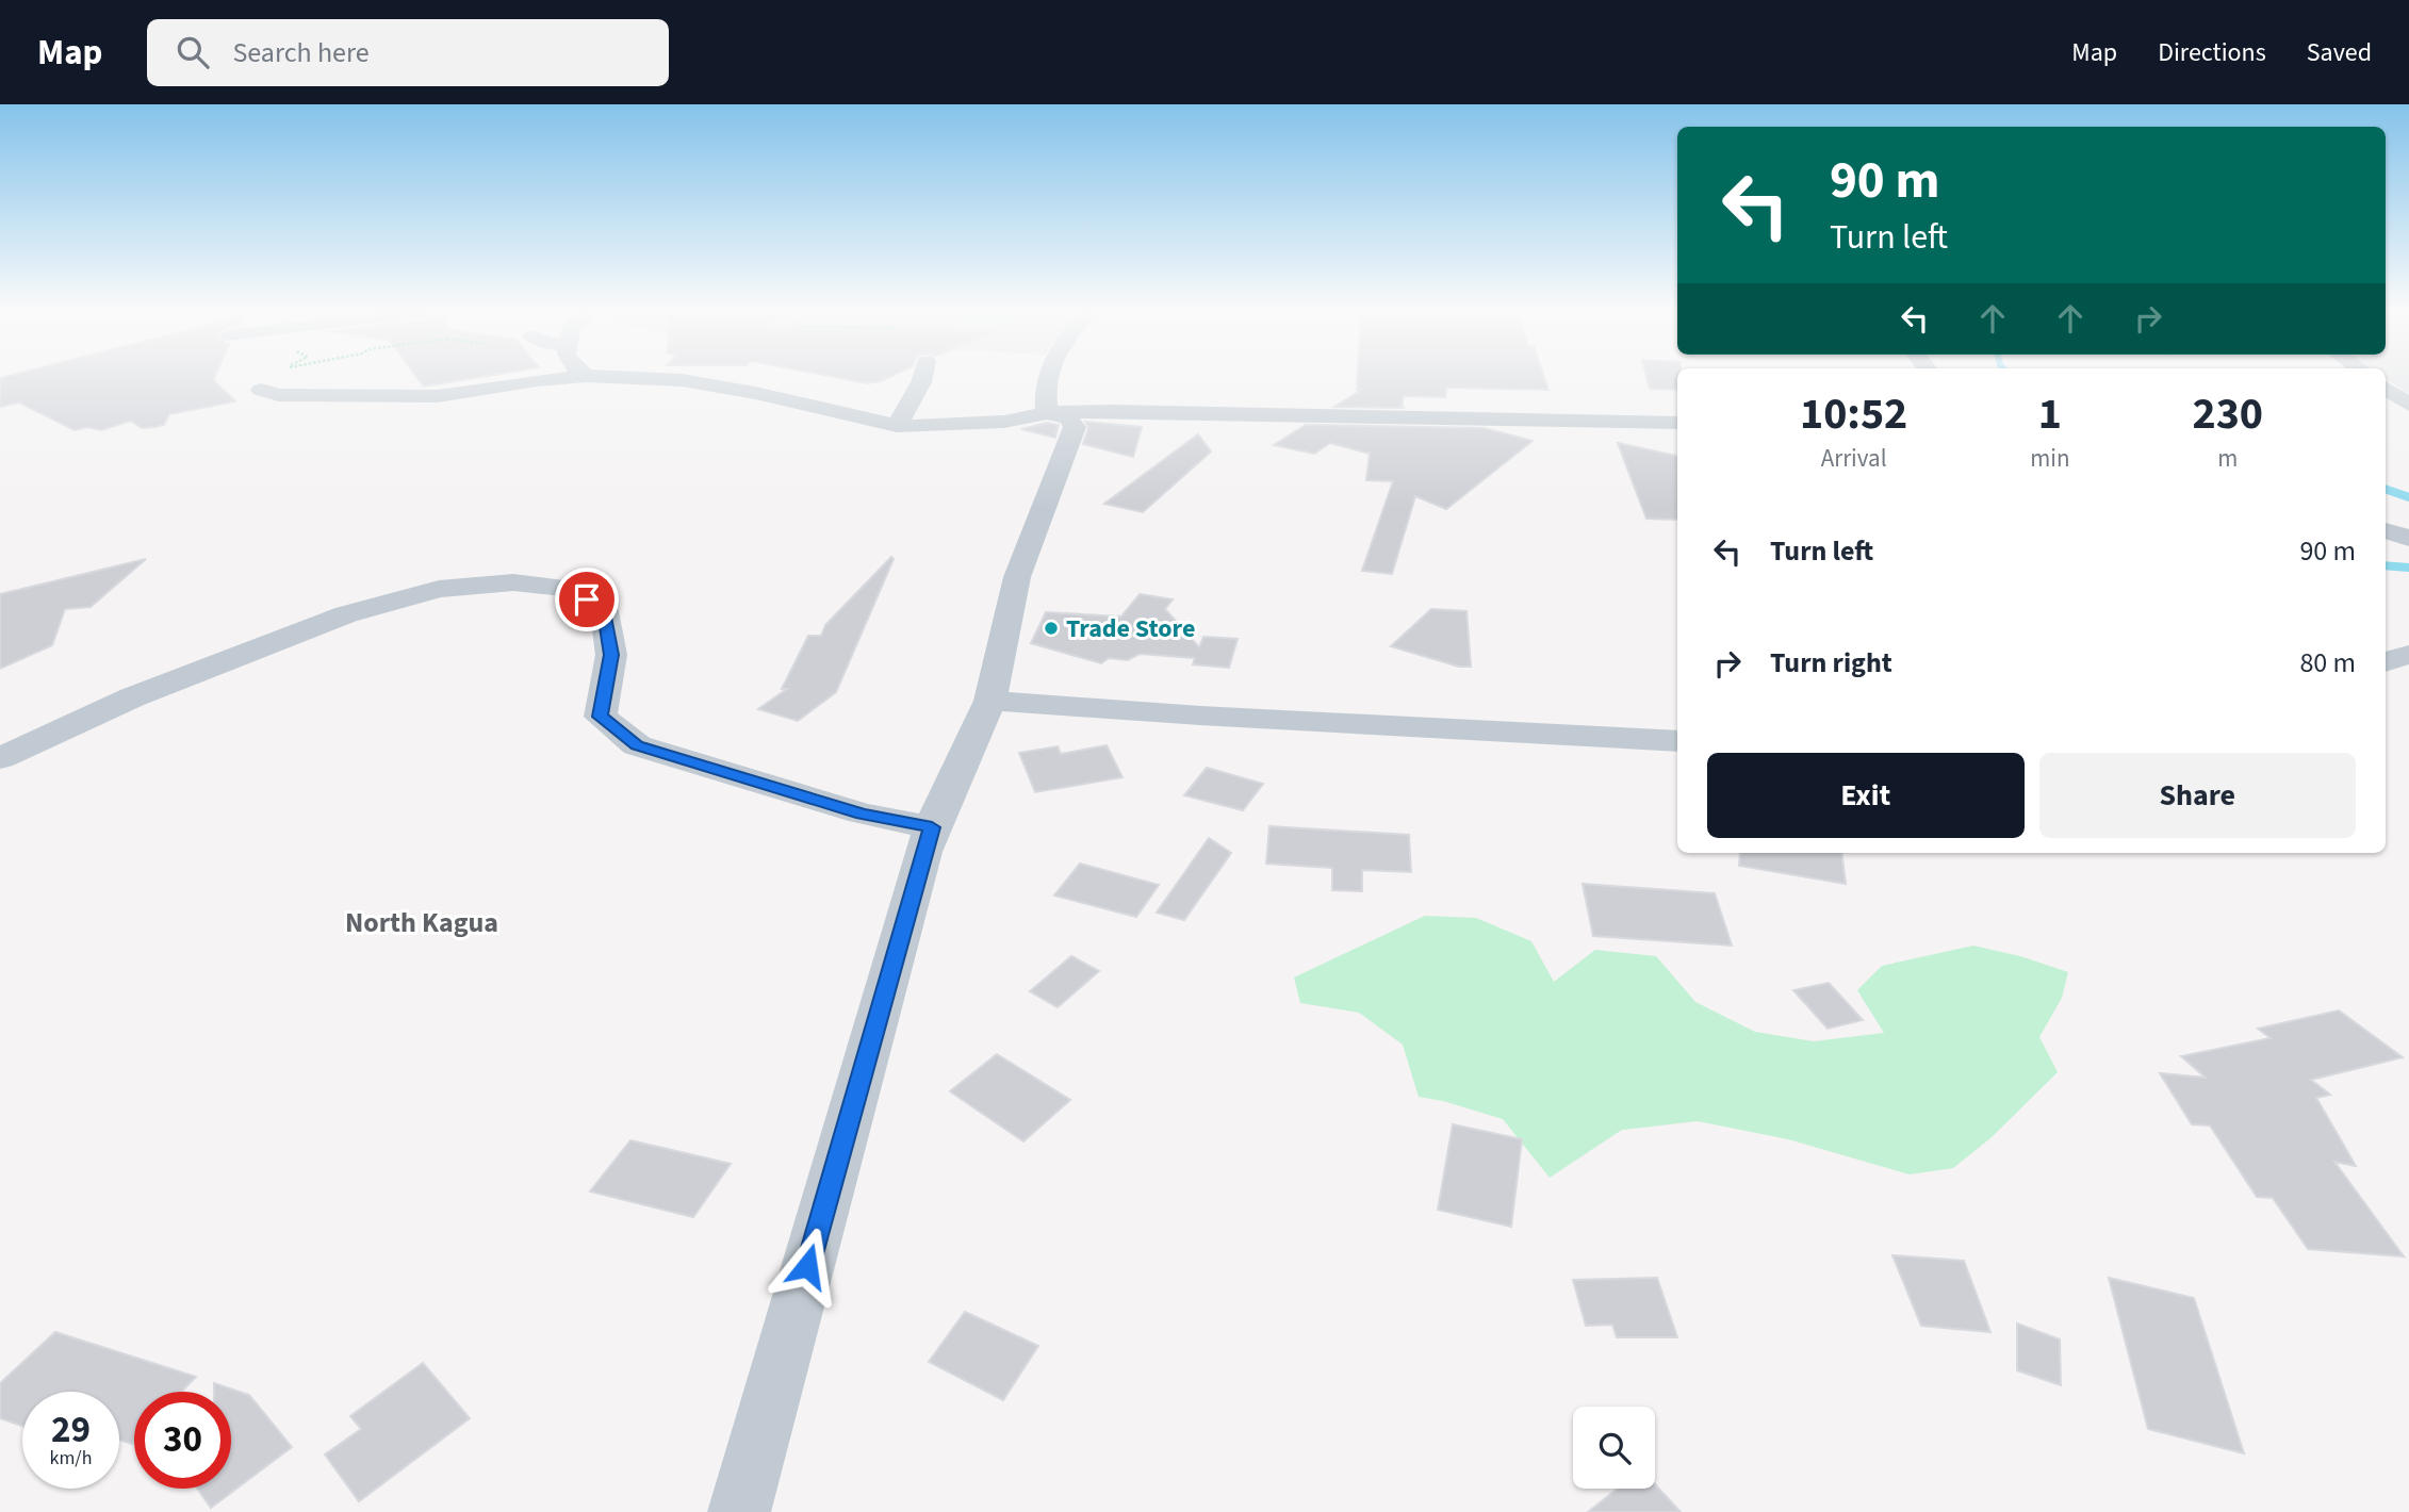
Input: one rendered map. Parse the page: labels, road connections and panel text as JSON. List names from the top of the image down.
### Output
{
  "districts": ["North Kagua"],
  "places": ["Trade Store"],
  "page": {
    "header": "Map",
    "search": "Search here",
    "nav": ["Map", "Directions", "Saved"],
    "turn": ["90 m", "Turn left"],
    "eta": [
      "10:52",
      "Arrival",
      "1",
      "min",
      "230",
      "m"
    ],
    "list": [
      {
        "name": "Turn left",
        "value": "90 m"
      },
      {
        "name": "Turn right",
        "value": "80 m"
      }
    ],
    "buttons": ["Exit", "Share"],
    "speed": "29 km/h",
    "limit": "30"
  }
}
